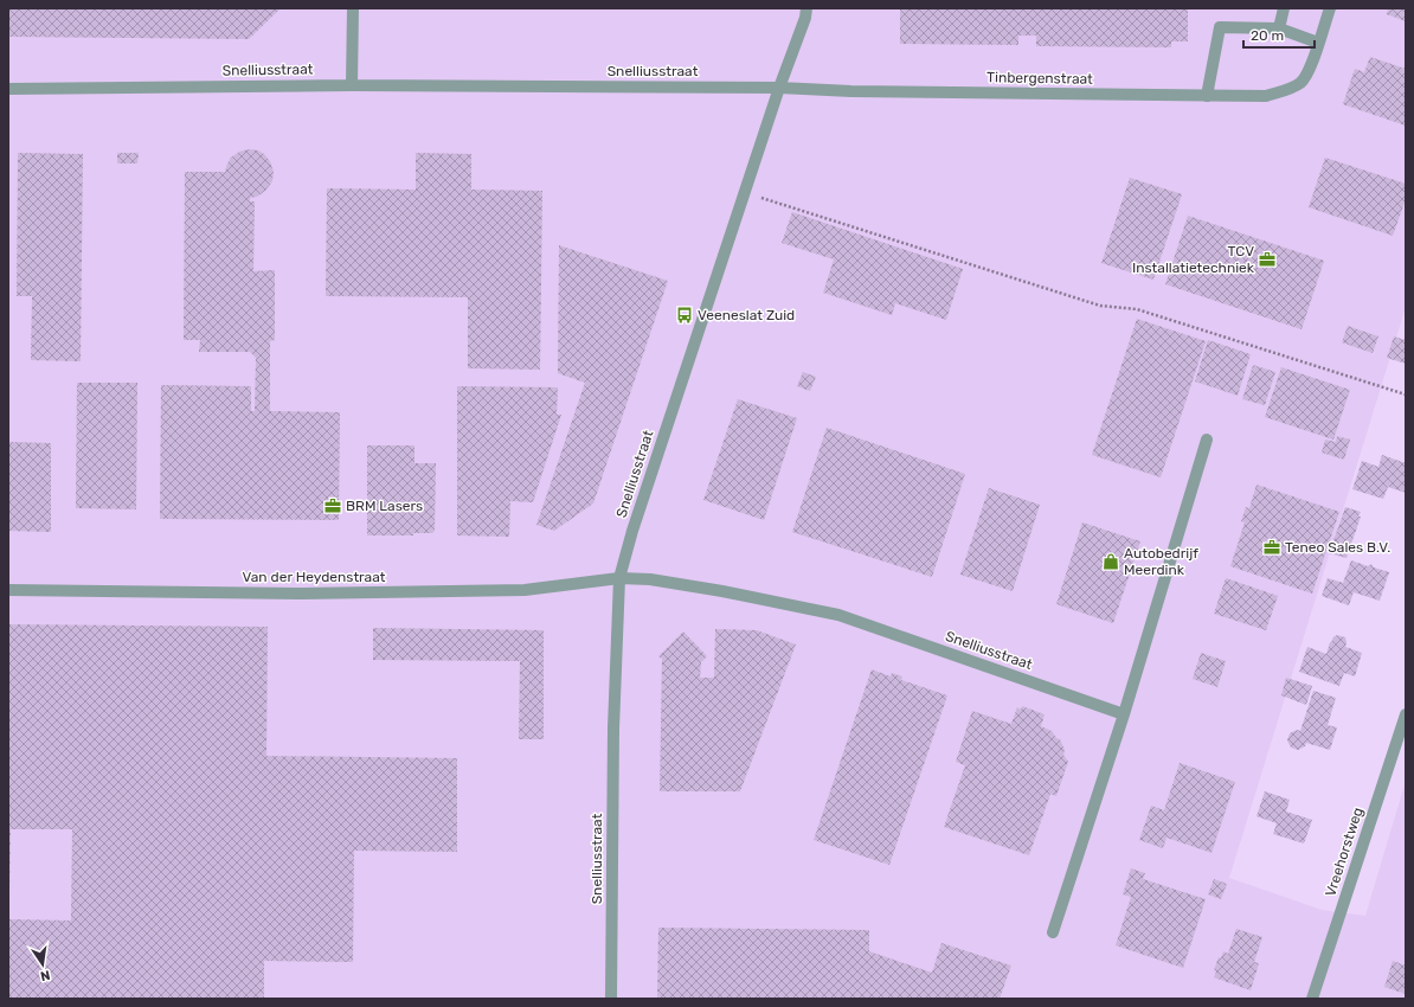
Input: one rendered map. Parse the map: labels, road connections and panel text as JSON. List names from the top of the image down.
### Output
{
  "streets": {
    "street": [
      "Snelliusstraat",
      "Tinbergenstraat",
      "Van der Heydenstraat",
      "Vreehorstweg"
    ]
  },
  "crossings": [
    ["Snelliusstraat", "Tinbergenstraat"],
    ["Snelliusstraat", "Van der Heydenstraat"]
  ],
  "places": {
    "office": ["TCV Installatietechniek", "BRM Lasers", "Teneo Sales B.V."],
    "bus stop": ["Veeneslat Zuid"],
    "shop": ["Autobedrijf Meerdink"]
  },
  "scale_bar": "20 m",
  "north": "bottom"
}
